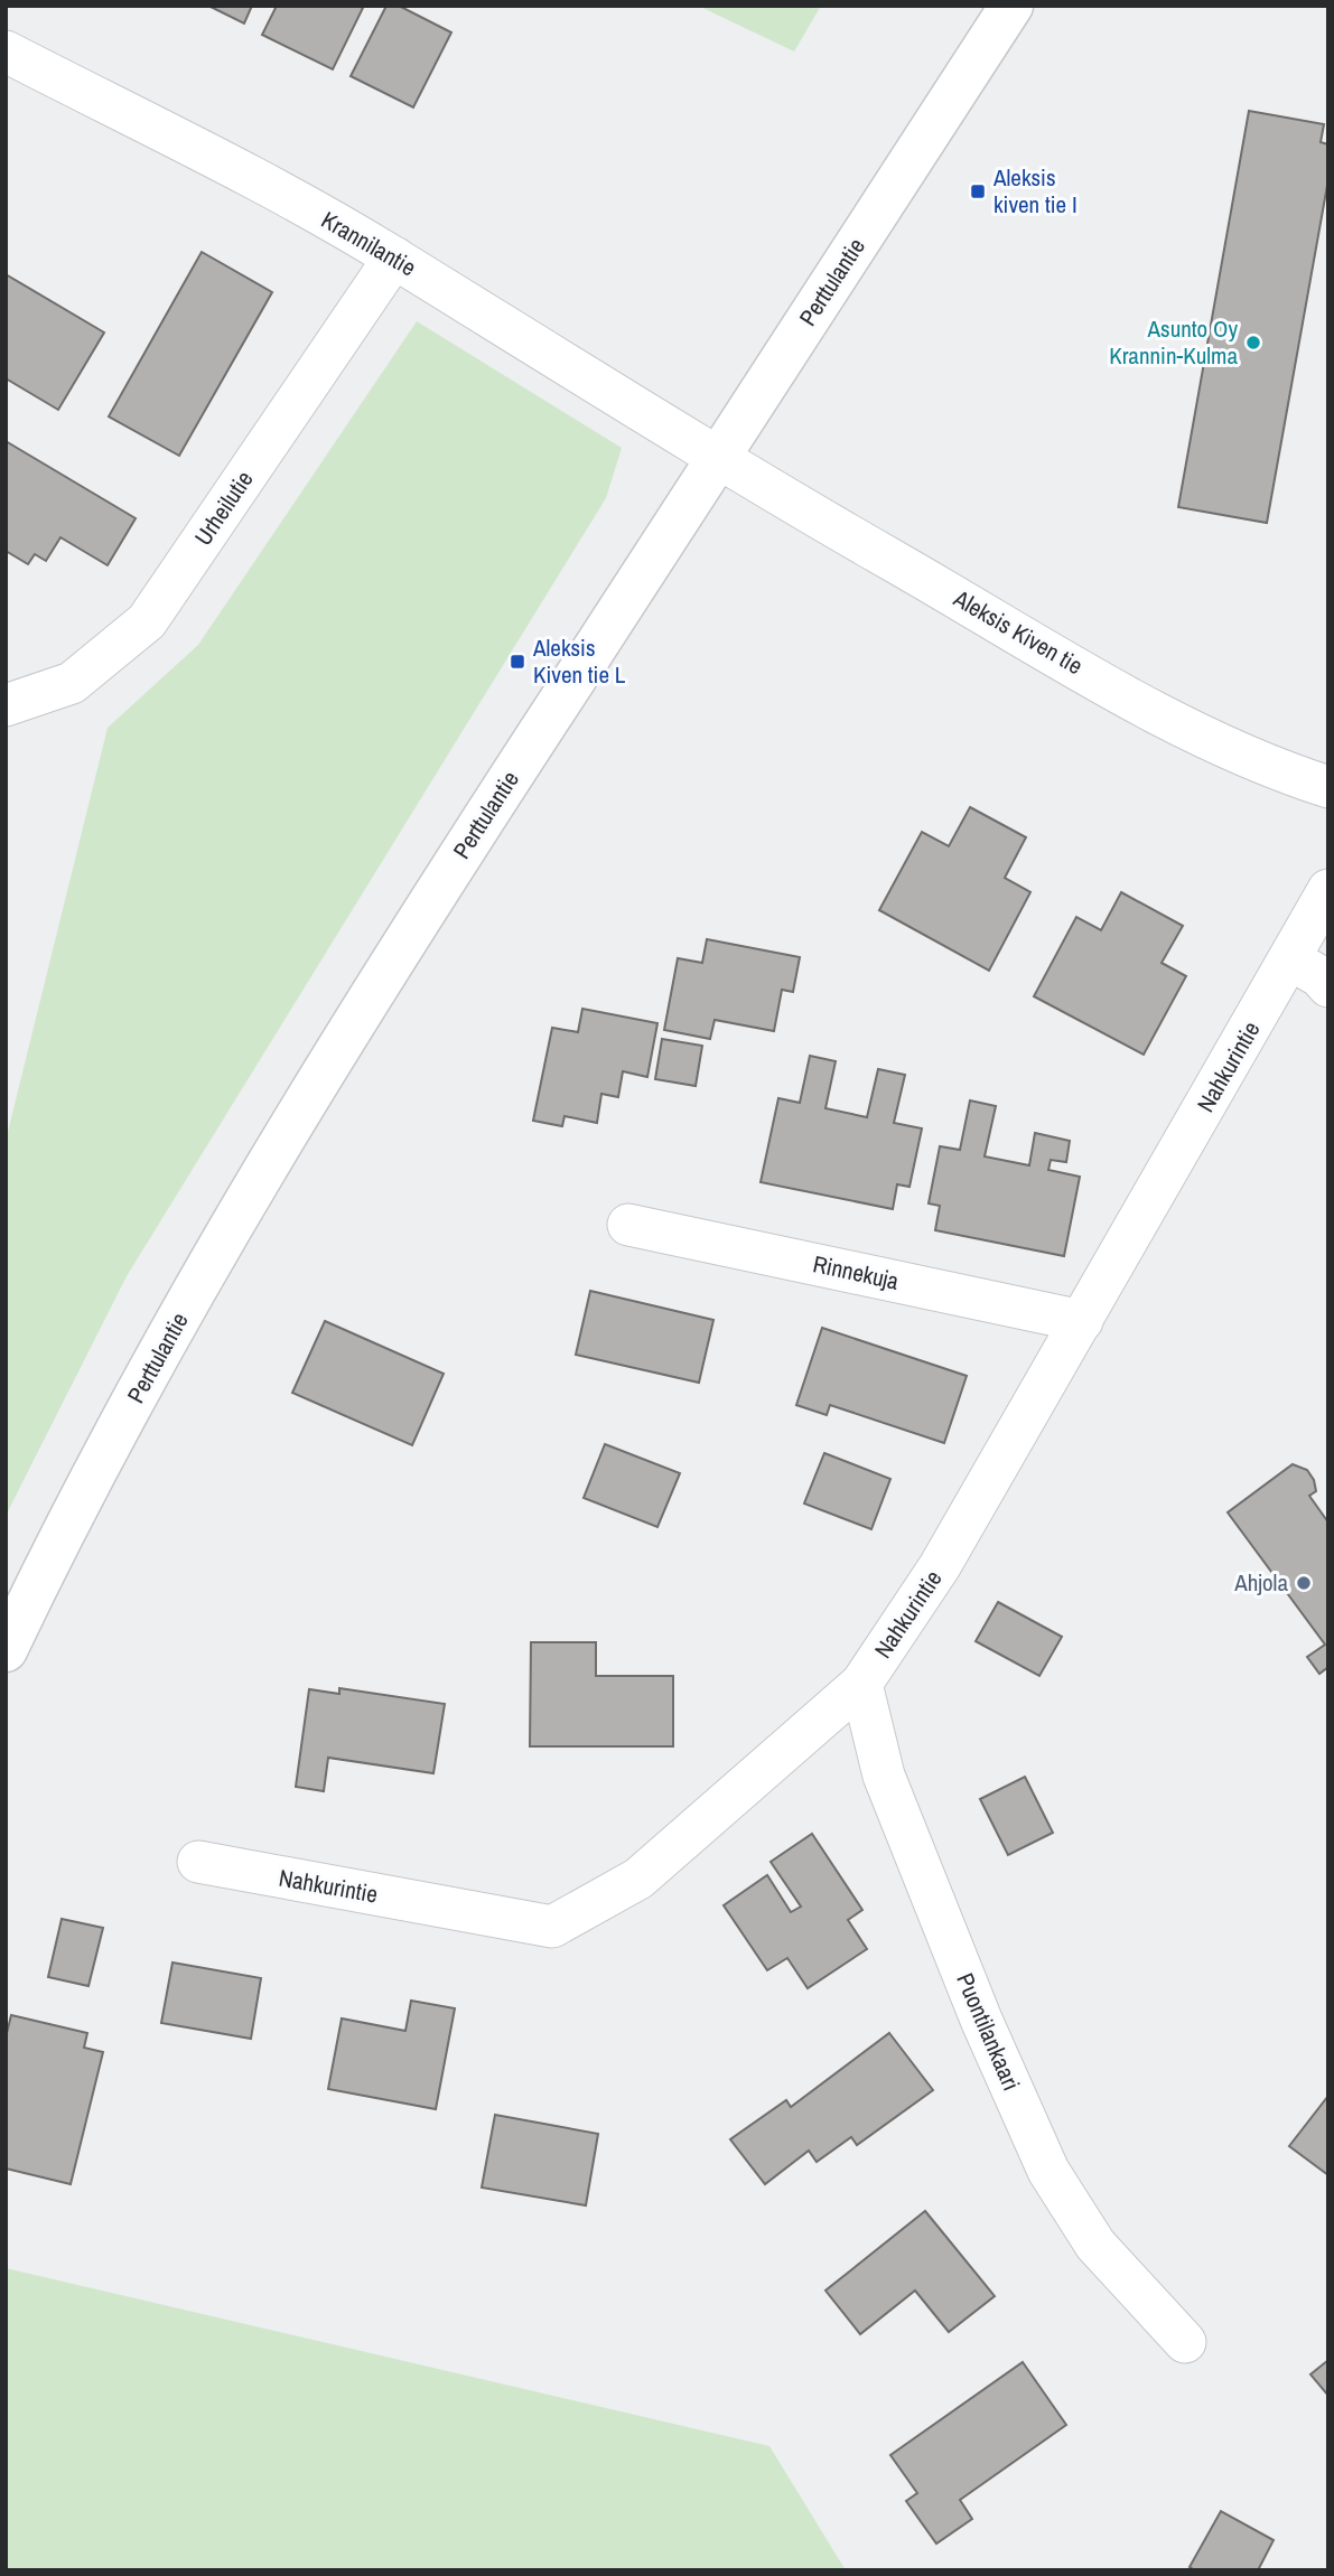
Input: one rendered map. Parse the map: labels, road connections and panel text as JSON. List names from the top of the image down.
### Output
{
  "streets": {
    "street": [
      "Krannilantie",
      "Perttulantie",
      "Urheilutie",
      "Aleksis Kiven tie",
      "Nahkurintie",
      "Rinnekuja",
      "Puontilankaari"
    ]
  },
  "crossings": [
    ["Krannilantie", "Perttulantie"],
    ["Krannilantie", "Urheilutie"],
    ["Krannilantie", "Aleksis Kiven tie"],
    ["Perttulantie", "Aleksis Kiven tie"],
    ["Nahkurintie", "Rinnekuja"],
    ["Nahkurintie", "Puontilankaari"]
  ],
  "places": {
    "transit": ["Aleksis kiven tie I", "Aleksis Kiven tie L"],
    "other": ["Asunto Oy Krannin-Kulma", "Ahjola"]
  }
}
